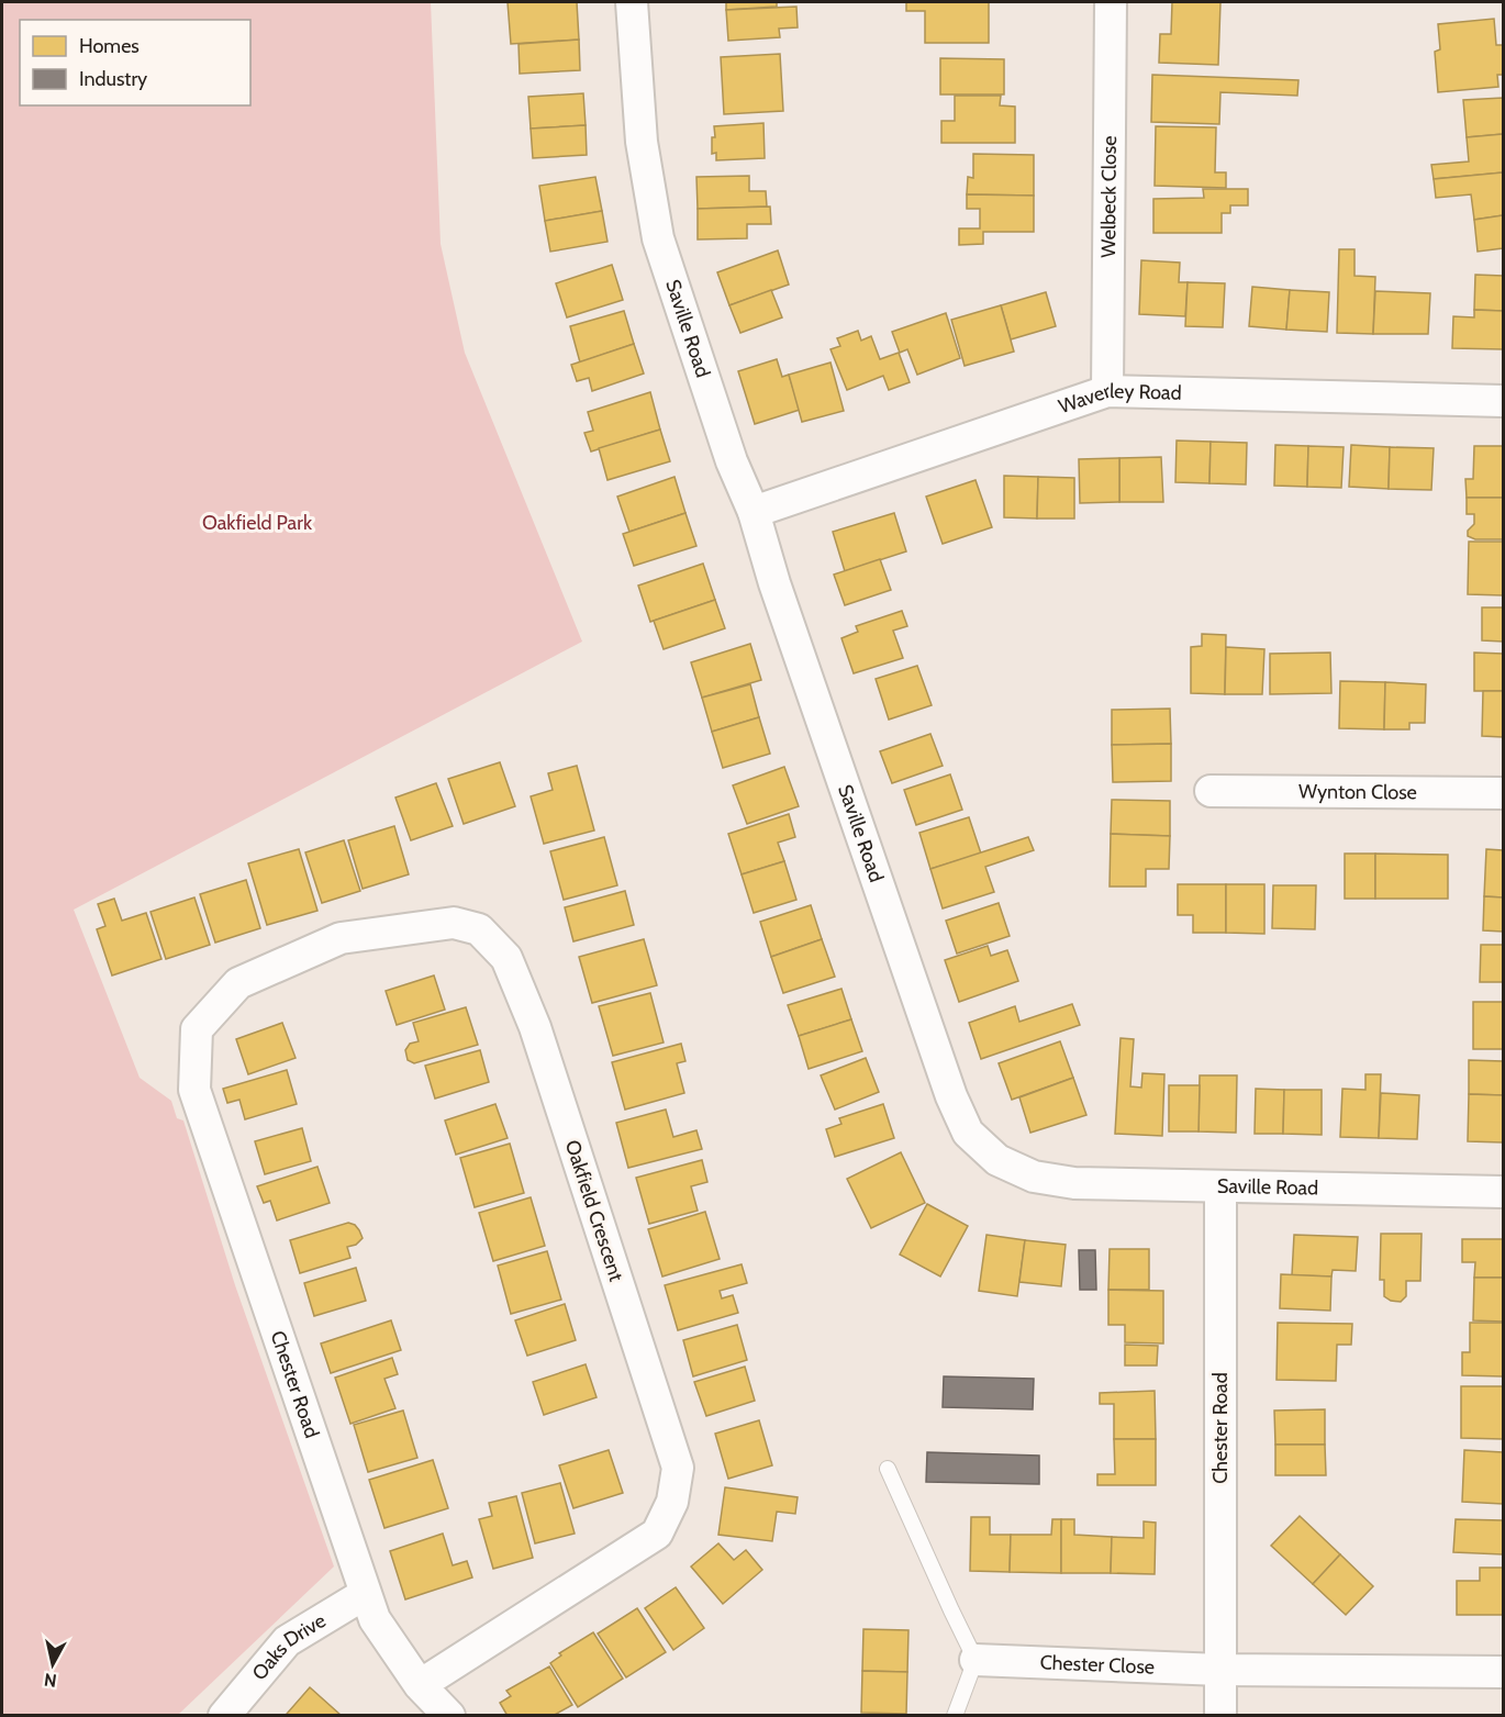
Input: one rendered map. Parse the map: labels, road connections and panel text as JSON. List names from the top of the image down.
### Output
{
  "streets": {
    "street": [
      "Welbeck Close",
      "Saville Road",
      "Waverley Road",
      "Wynton Close",
      "Oakfield Crescent",
      "Chester Road",
      "Oaks Drive",
      "Chester Close"
    ]
  },
  "crossings": [
    ["Welbeck Close", "Waverley Road"],
    ["Saville Road", "Waverley Road"],
    ["Saville Road", "Chester Road"],
    ["Oakfield Crescent", "Chester Road"],
    ["Chester Road", "Oaks Drive"],
    ["Chester Road", "Chester Close"]
  ],
  "parks": ["Oakfield Park"],
  "legend": ["Homes", "Industry"],
  "north": "bottom"
}
